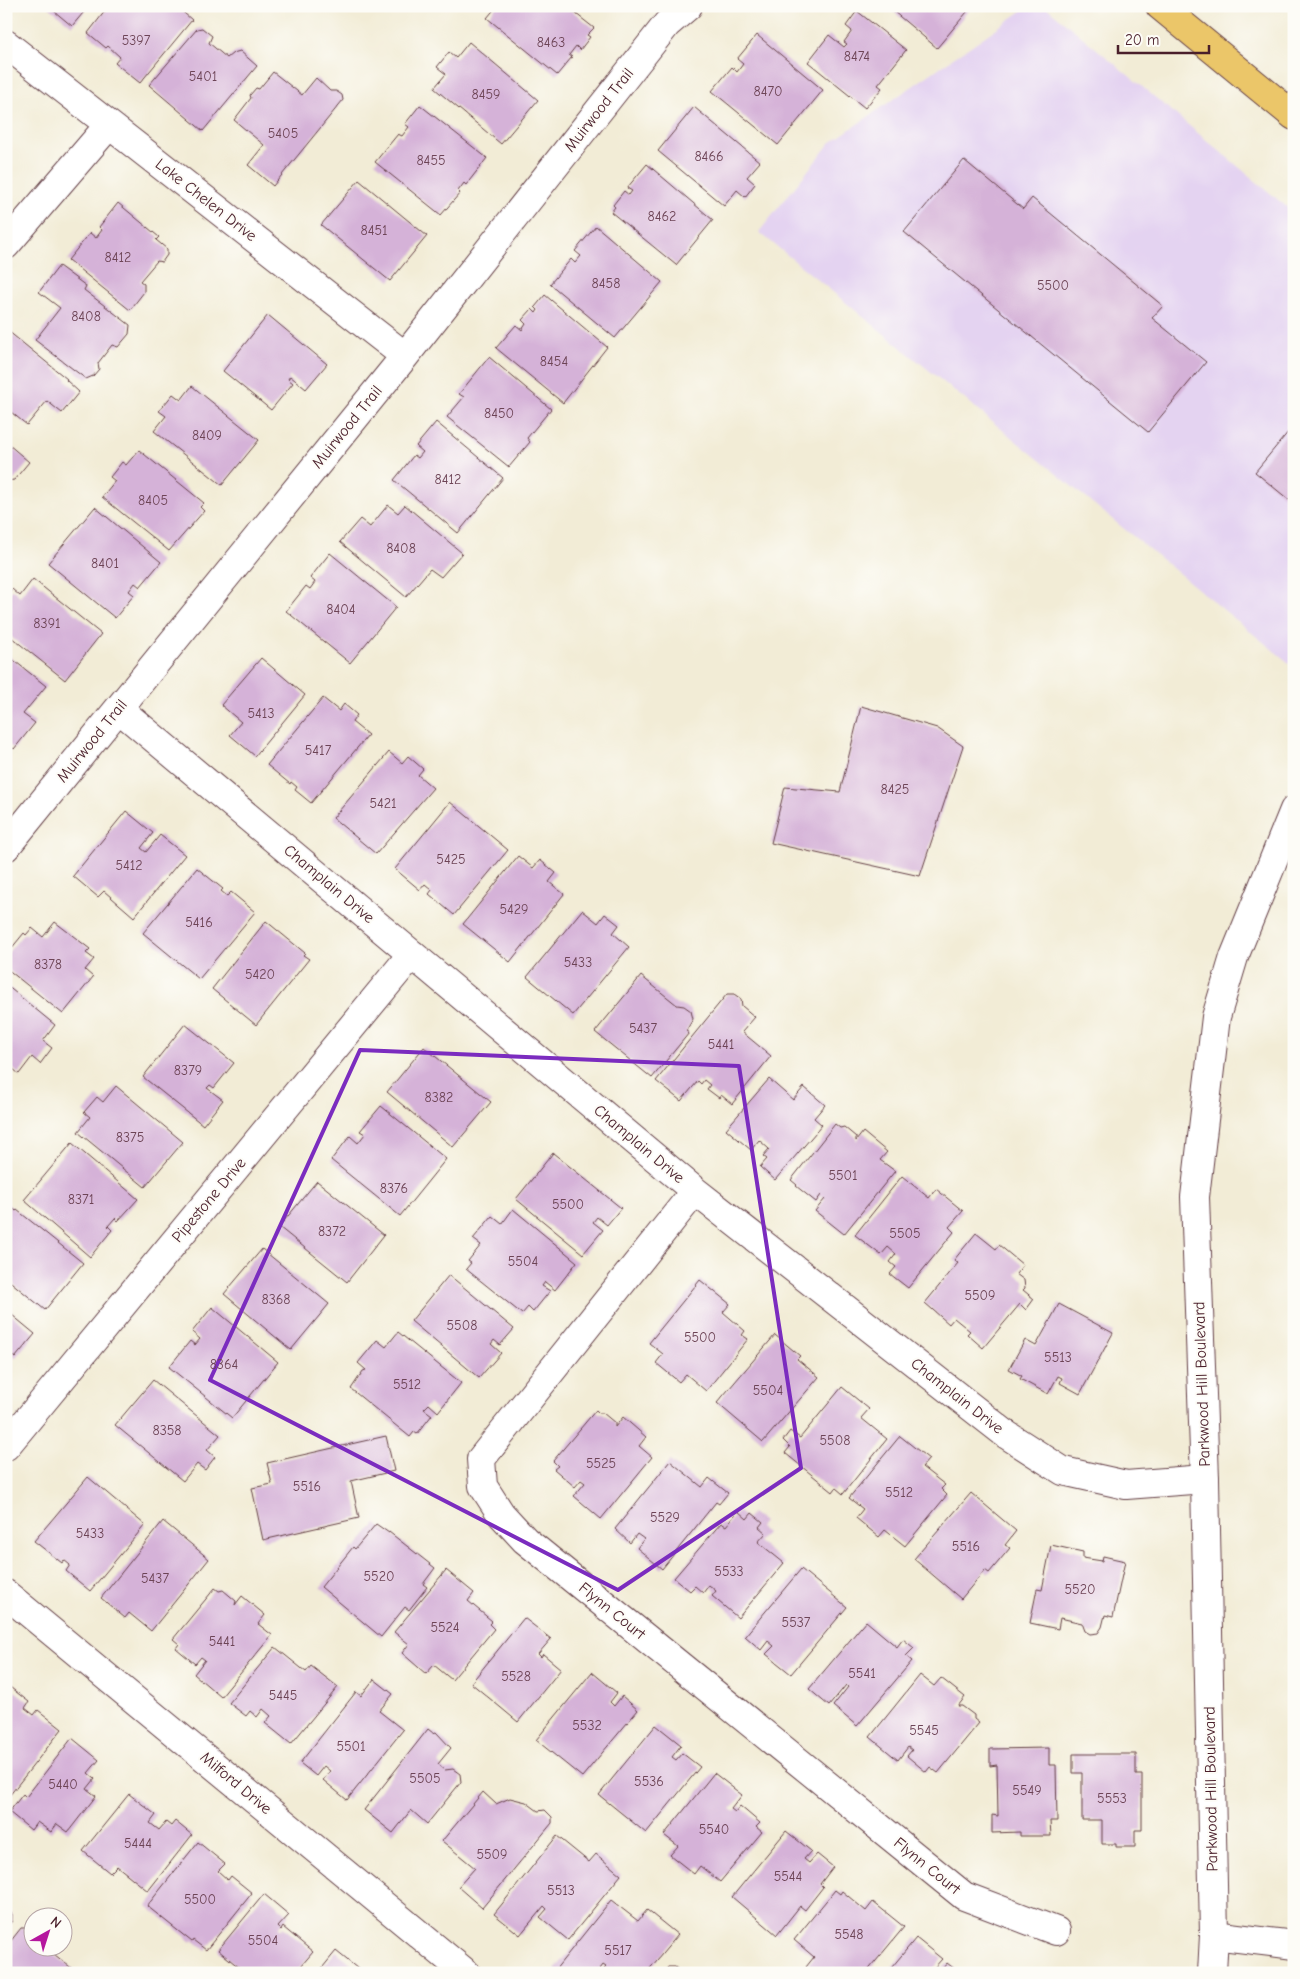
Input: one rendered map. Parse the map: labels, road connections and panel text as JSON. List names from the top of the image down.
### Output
{
  "streets": {
    "street": [
      "Muirwood Trail",
      "Lake Chelen Drive",
      "Champlain Drive",
      "Pipestone Drive",
      "Parkwood Hill Boulevard",
      "Flynn Court",
      "Milford Drive"
    ]
  },
  "crossings": [
    ["Muirwood Trail", "Lake Chelen Drive"],
    ["Muirwood Trail", "Champlain Drive"],
    ["Champlain Drive", "Pipestone Drive"],
    ["Champlain Drive", "Parkwood Hill Boulevard"],
    ["Champlain Drive", "Flynn Court"]
  ],
  "house_numbers": [
    "5397",
    "8463",
    "8474",
    "5401",
    "8470",
    "8459",
    "5405",
    "8466",
    "8455",
    "8462",
    "8451",
    "8412",
    "8458",
    "5500",
    "8408",
    "8454",
    "8450",
    "8409",
    "8412",
    "8405",
    "8408",
    "8401",
    "8404",
    "8391",
    "5413",
    "5417",
    "8425",
    "5421",
    "5425",
    "5412",
    "5429",
    "5416",
    "5433",
    "8378",
    "5420",
    "5437",
    "5441",
    "8379",
    "8382",
    "8375",
    "5501",
    "8376",
    "8371",
    "5500",
    "8372",
    "5505",
    "5504",
    "5509",
    "8368",
    "5508",
    "5500",
    "5513",
    "8364",
    "5512",
    "5504",
    "8358",
    "5508",
    "5525",
    "5516",
    "5512",
    "5529",
    "5433",
    "5516",
    "5533",
    "5520",
    "5437",
    "5520",
    "5537",
    "5524",
    "5441",
    "5541",
    "5528",
    "5445",
    "5532",
    "5545",
    "5501",
    "5505",
    "5536",
    "5440",
    "5549",
    "5553",
    "5540",
    "5444",
    "5509",
    "5544",
    "5513",
    "5500",
    "5548",
    "5504",
    "5517"
  ],
  "scale_bar": "20 m",
  "north": "top right"
}
